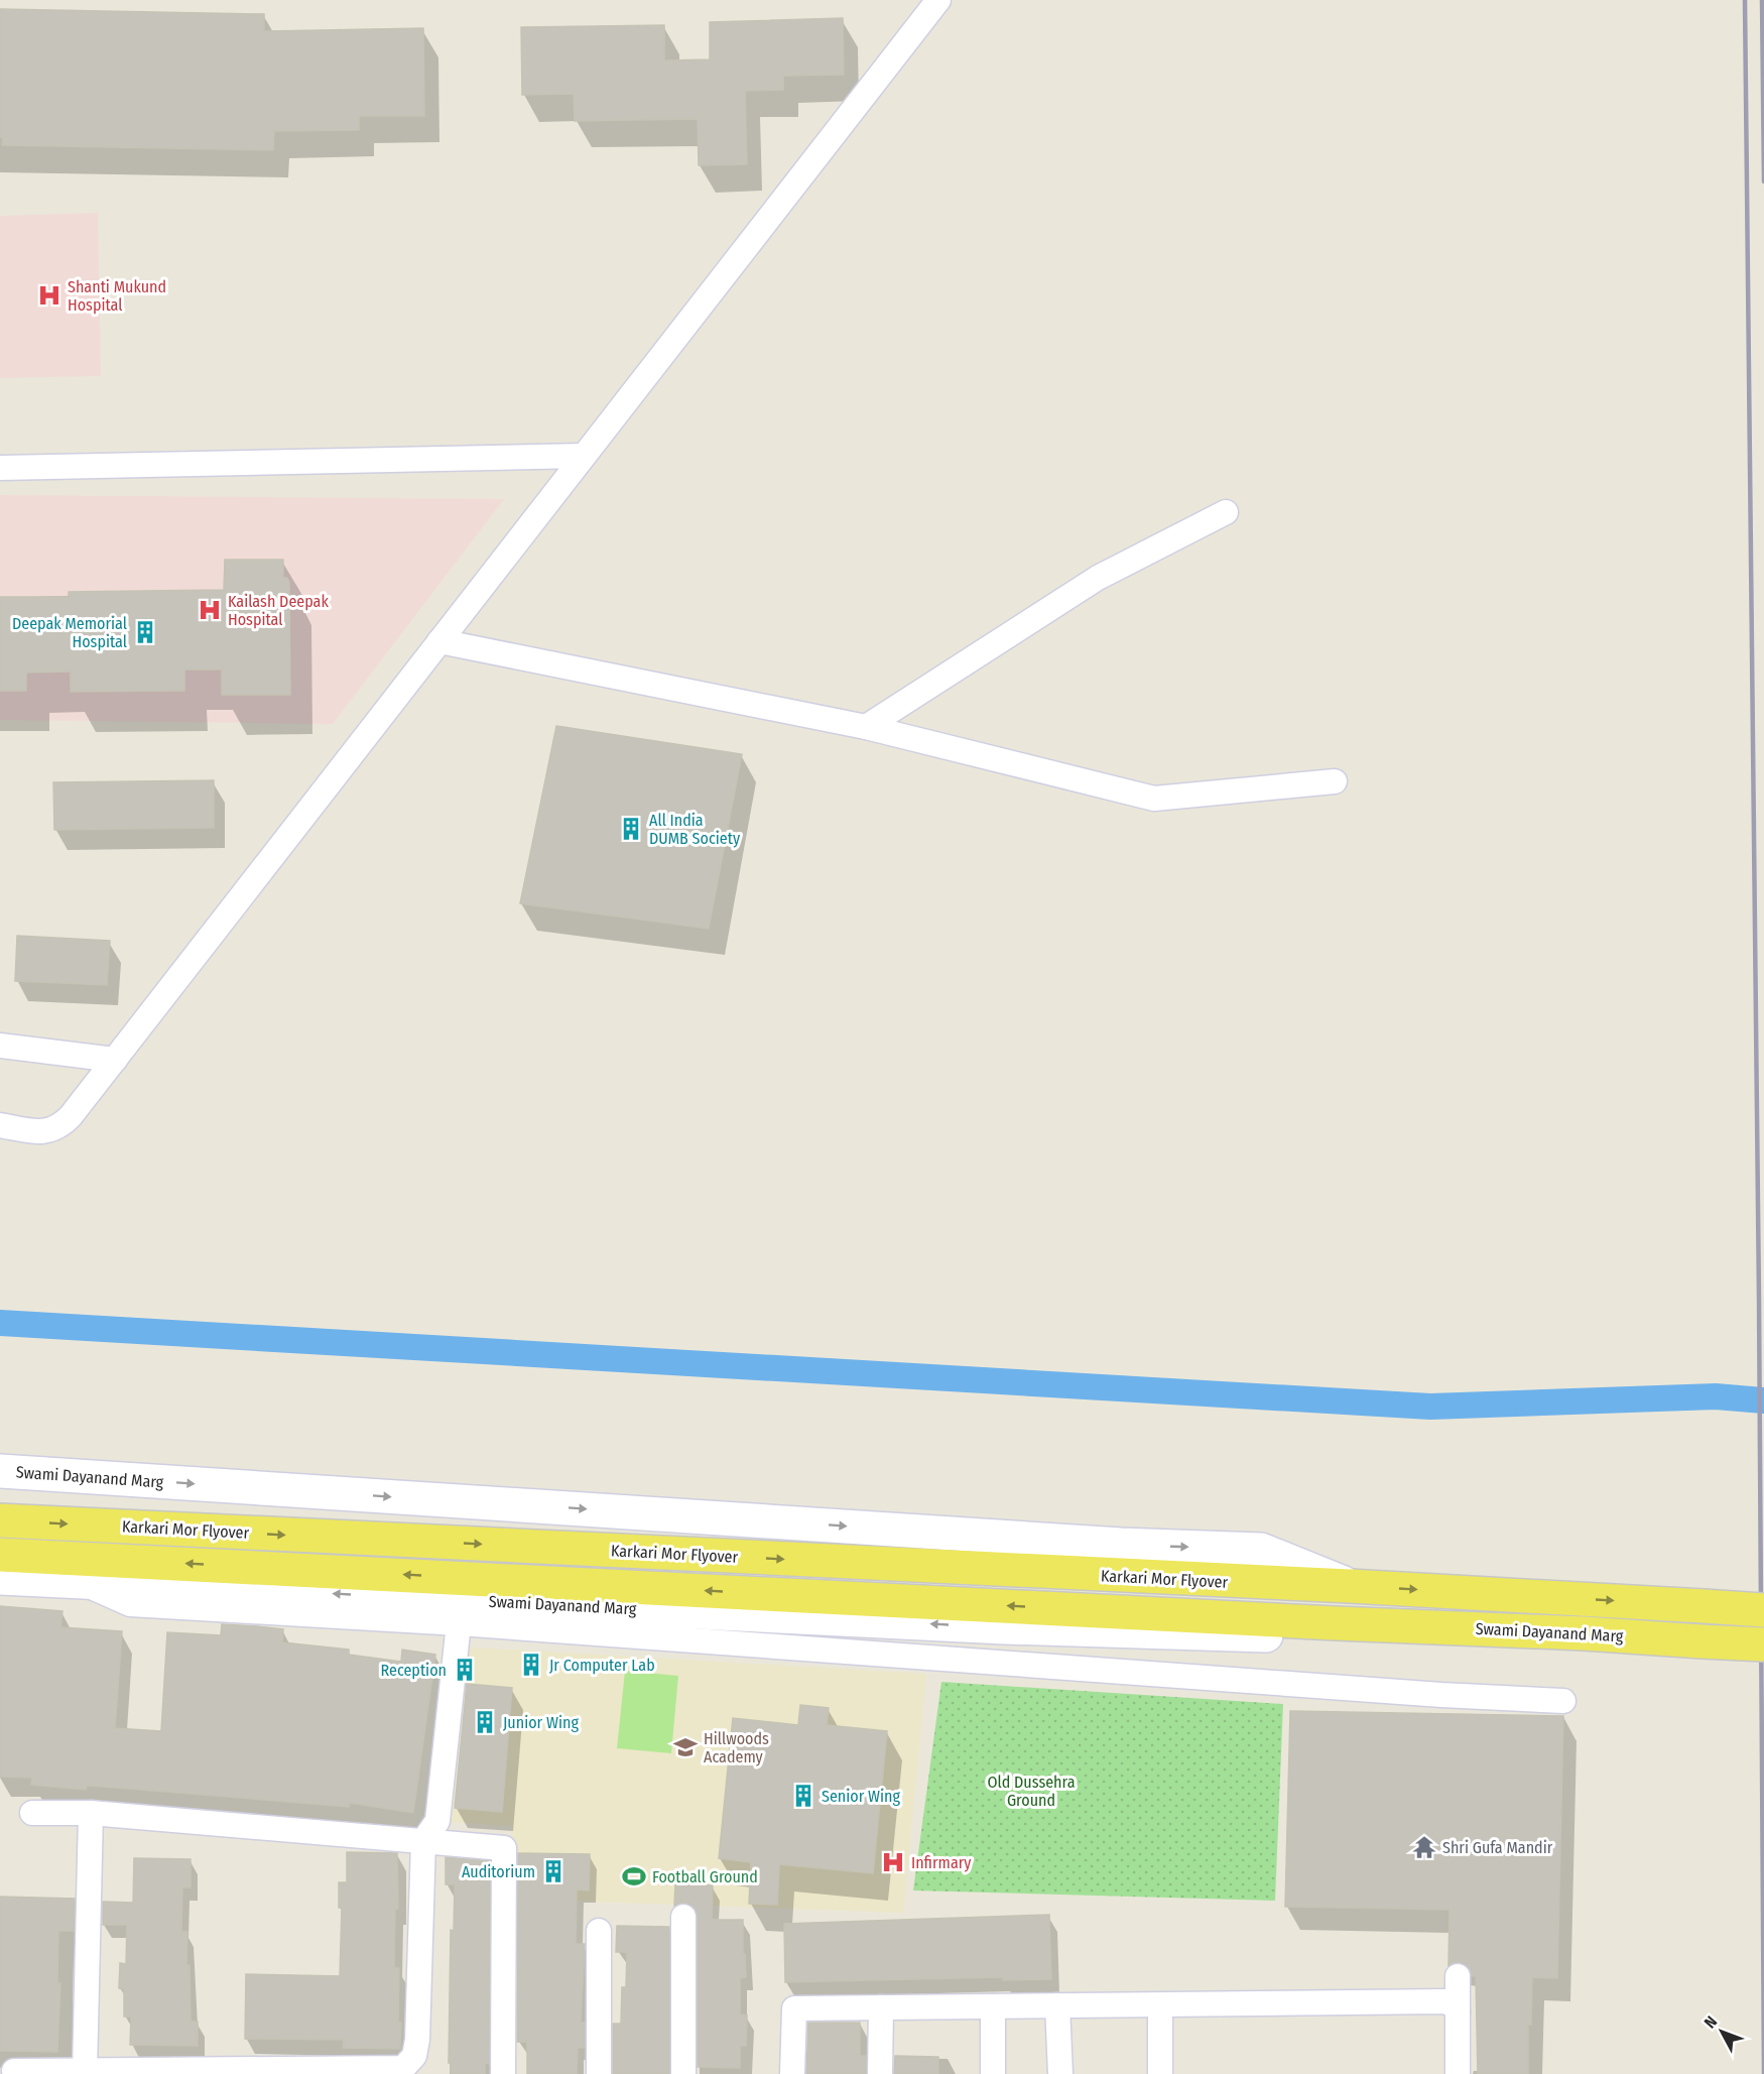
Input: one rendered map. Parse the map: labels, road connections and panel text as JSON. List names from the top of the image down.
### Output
{
  "streets": {
    "main road": ["Swami Dayanand Marg", "Karkari Mor Flyover"]
  },
  "crossings": [
    ["Swami Dayanand Marg", "Karkari Mor Flyover"]
  ],
  "parks": ["Old Dussehra Ground"],
  "places": {
    "hospital": ["Shanti Mukund Hospital", "Kailash Deepak Hospital", "Infirmary"],
    "building": [
      "Deepak Memorial Hospital",
      "All India DUMB Society",
      "Jr Computer Lab",
      "Reception",
      "Junior Wing",
      "Senior Wing",
      "Auditorium"
    ],
    "school or university": ["Hillwoods Academy"],
    "temple": ["Shri Gufa Mandir"],
    "sports": ["Football Ground"]
  },
  "north": "top left"
}
